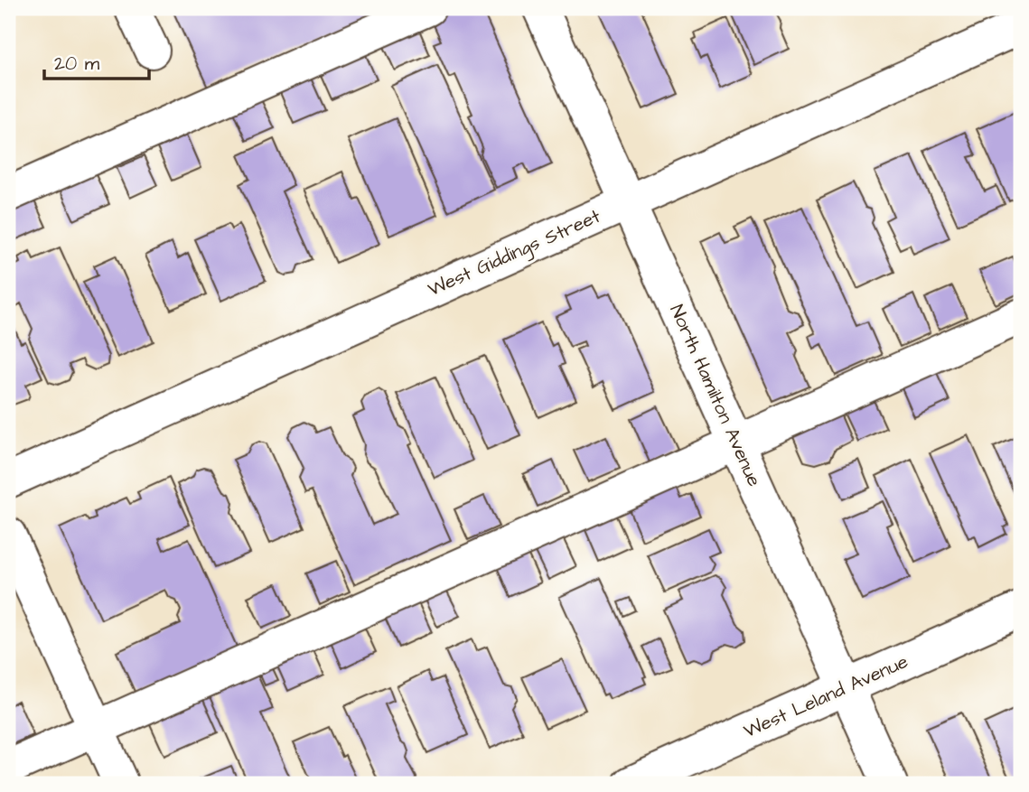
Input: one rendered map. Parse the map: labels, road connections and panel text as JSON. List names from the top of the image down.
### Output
{
  "streets": {
    "street": ["West Giddings Street", "North Hamilton Avenue", "West Leland Avenue"]
  },
  "crossings": [
    ["West Giddings Street", "North Hamilton Avenue"],
    ["North Hamilton Avenue", "West Leland Avenue"]
  ],
  "scale_bar": "20 m"
}
